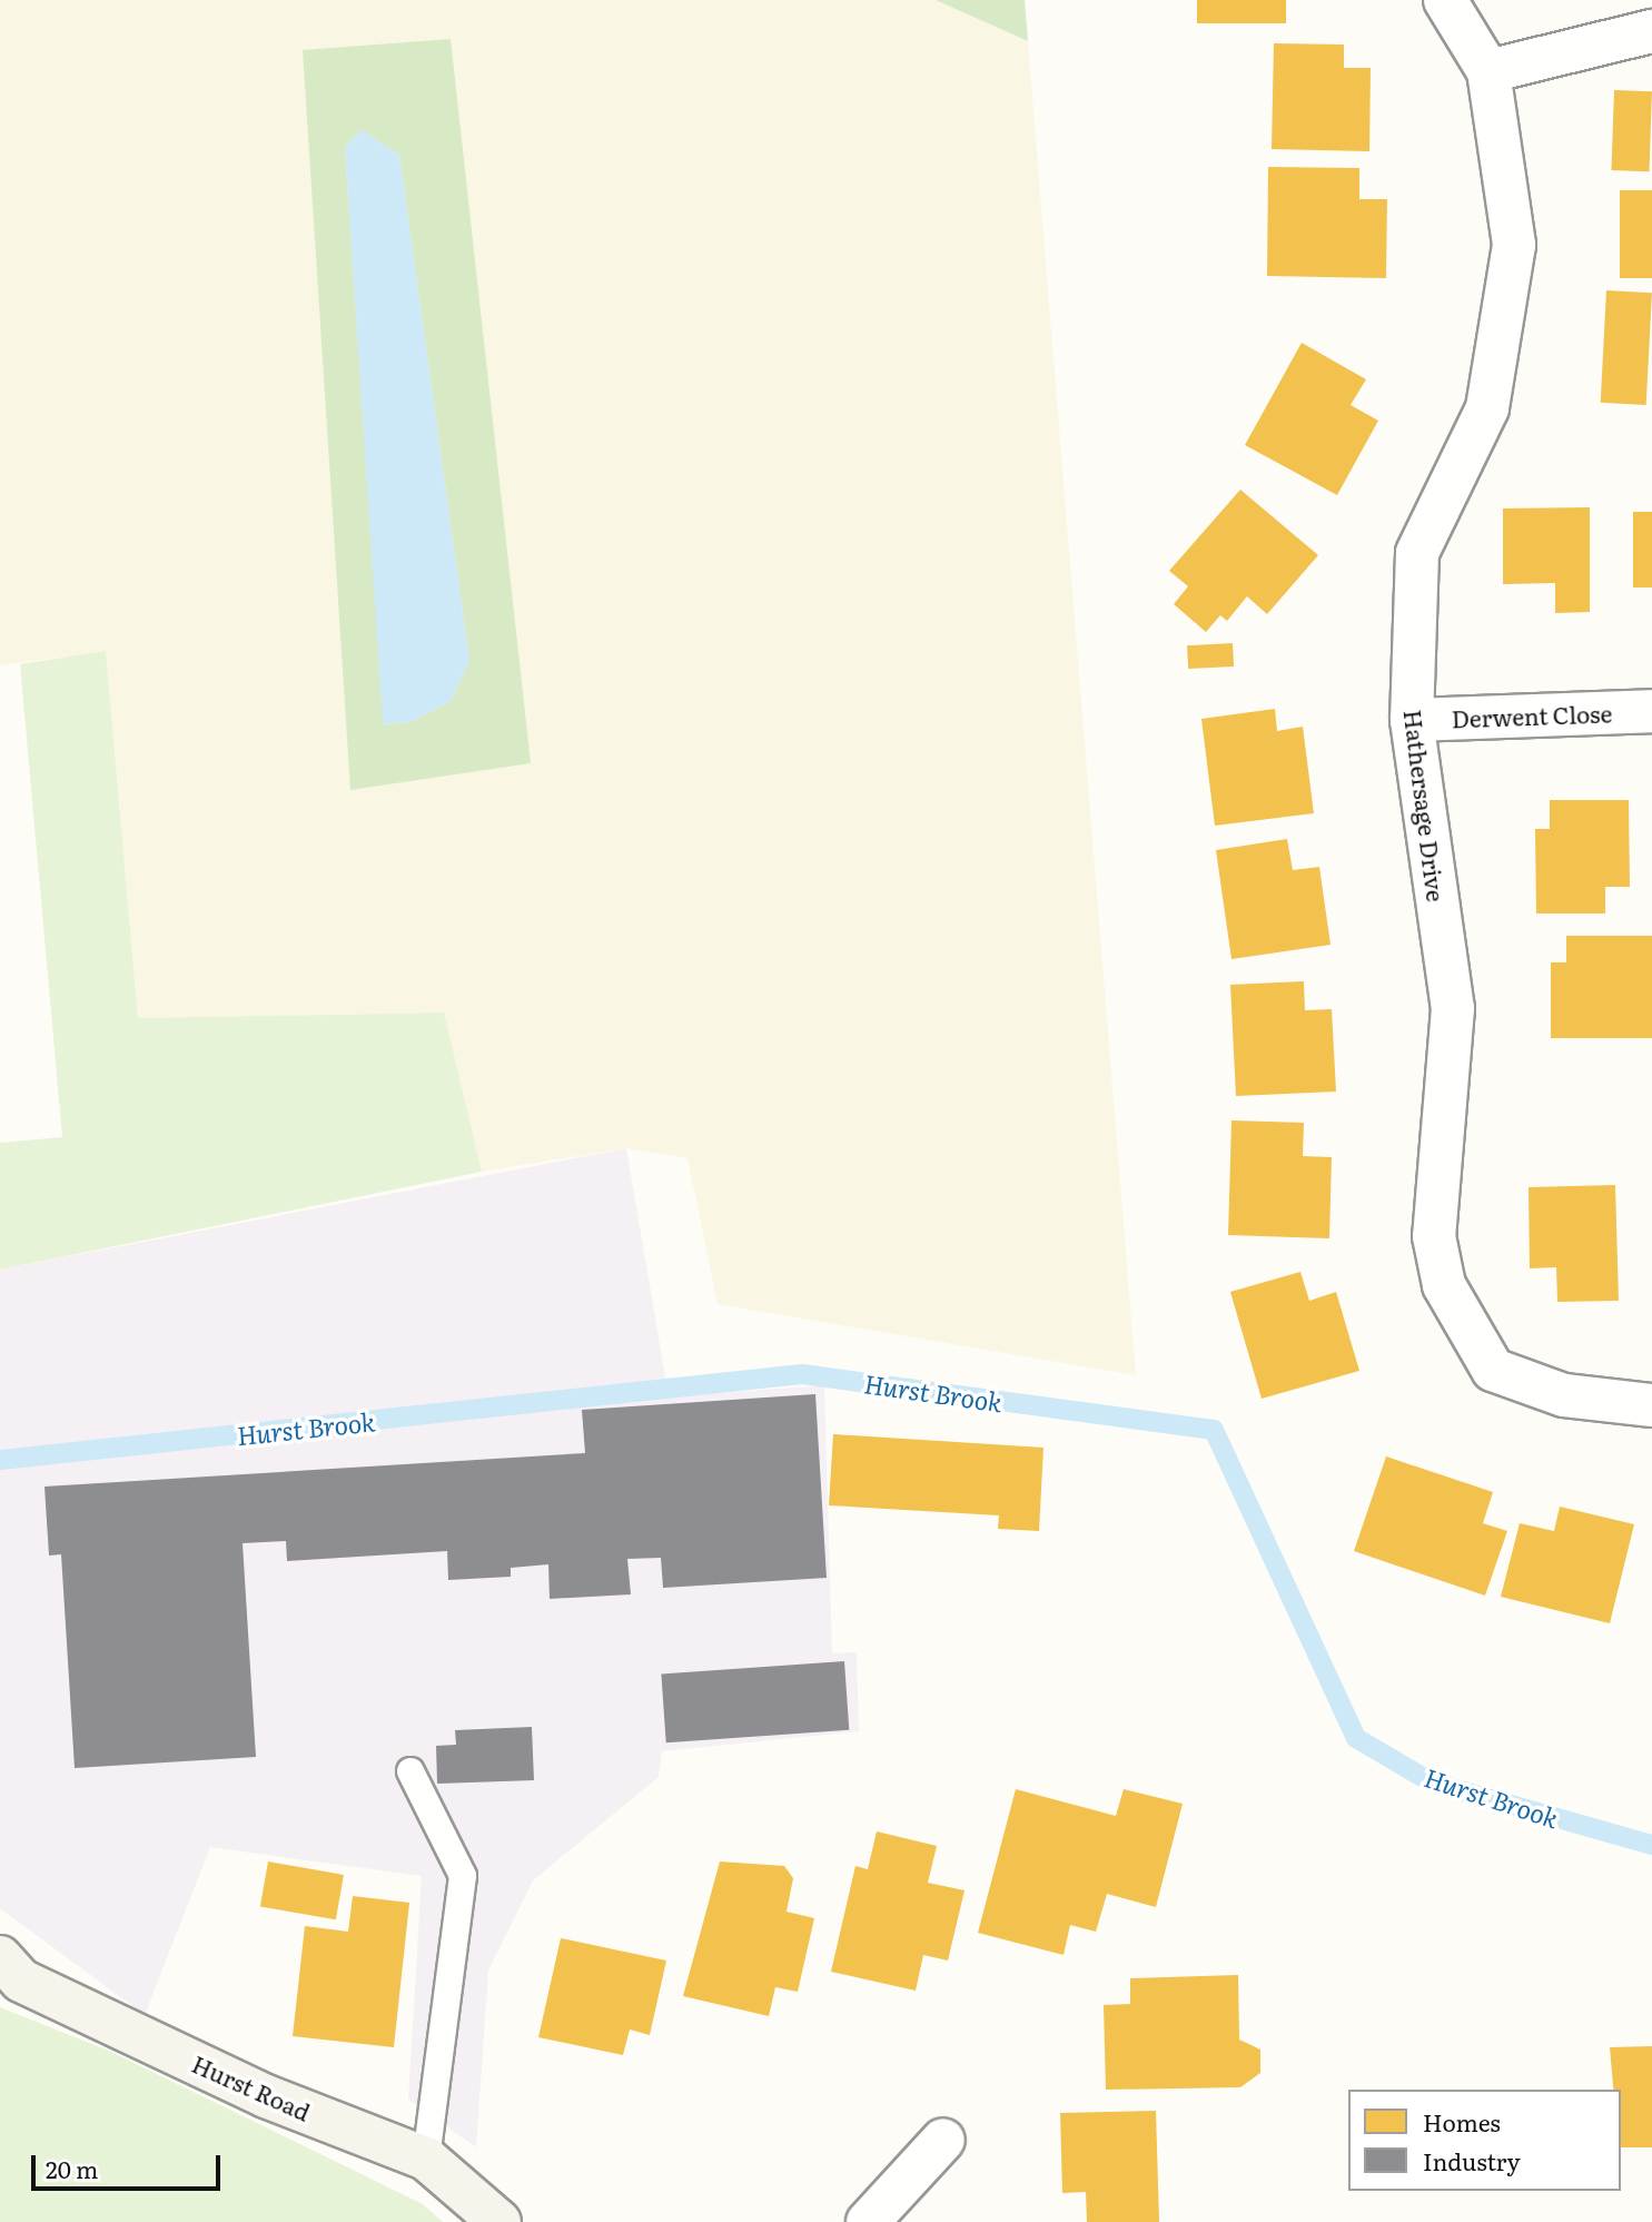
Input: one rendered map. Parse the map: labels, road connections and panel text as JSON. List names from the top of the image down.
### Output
{
  "streets": {
    "street": ["Derwent Close", "Hathersage Drive", "Hurst Road"]
  },
  "crossings": [
    ["Derwent Close", "Hathersage Drive"]
  ],
  "water": ["Hurst Brook"],
  "legend": ["Homes", "Industry"],
  "scale_bar": "20 m"
}
